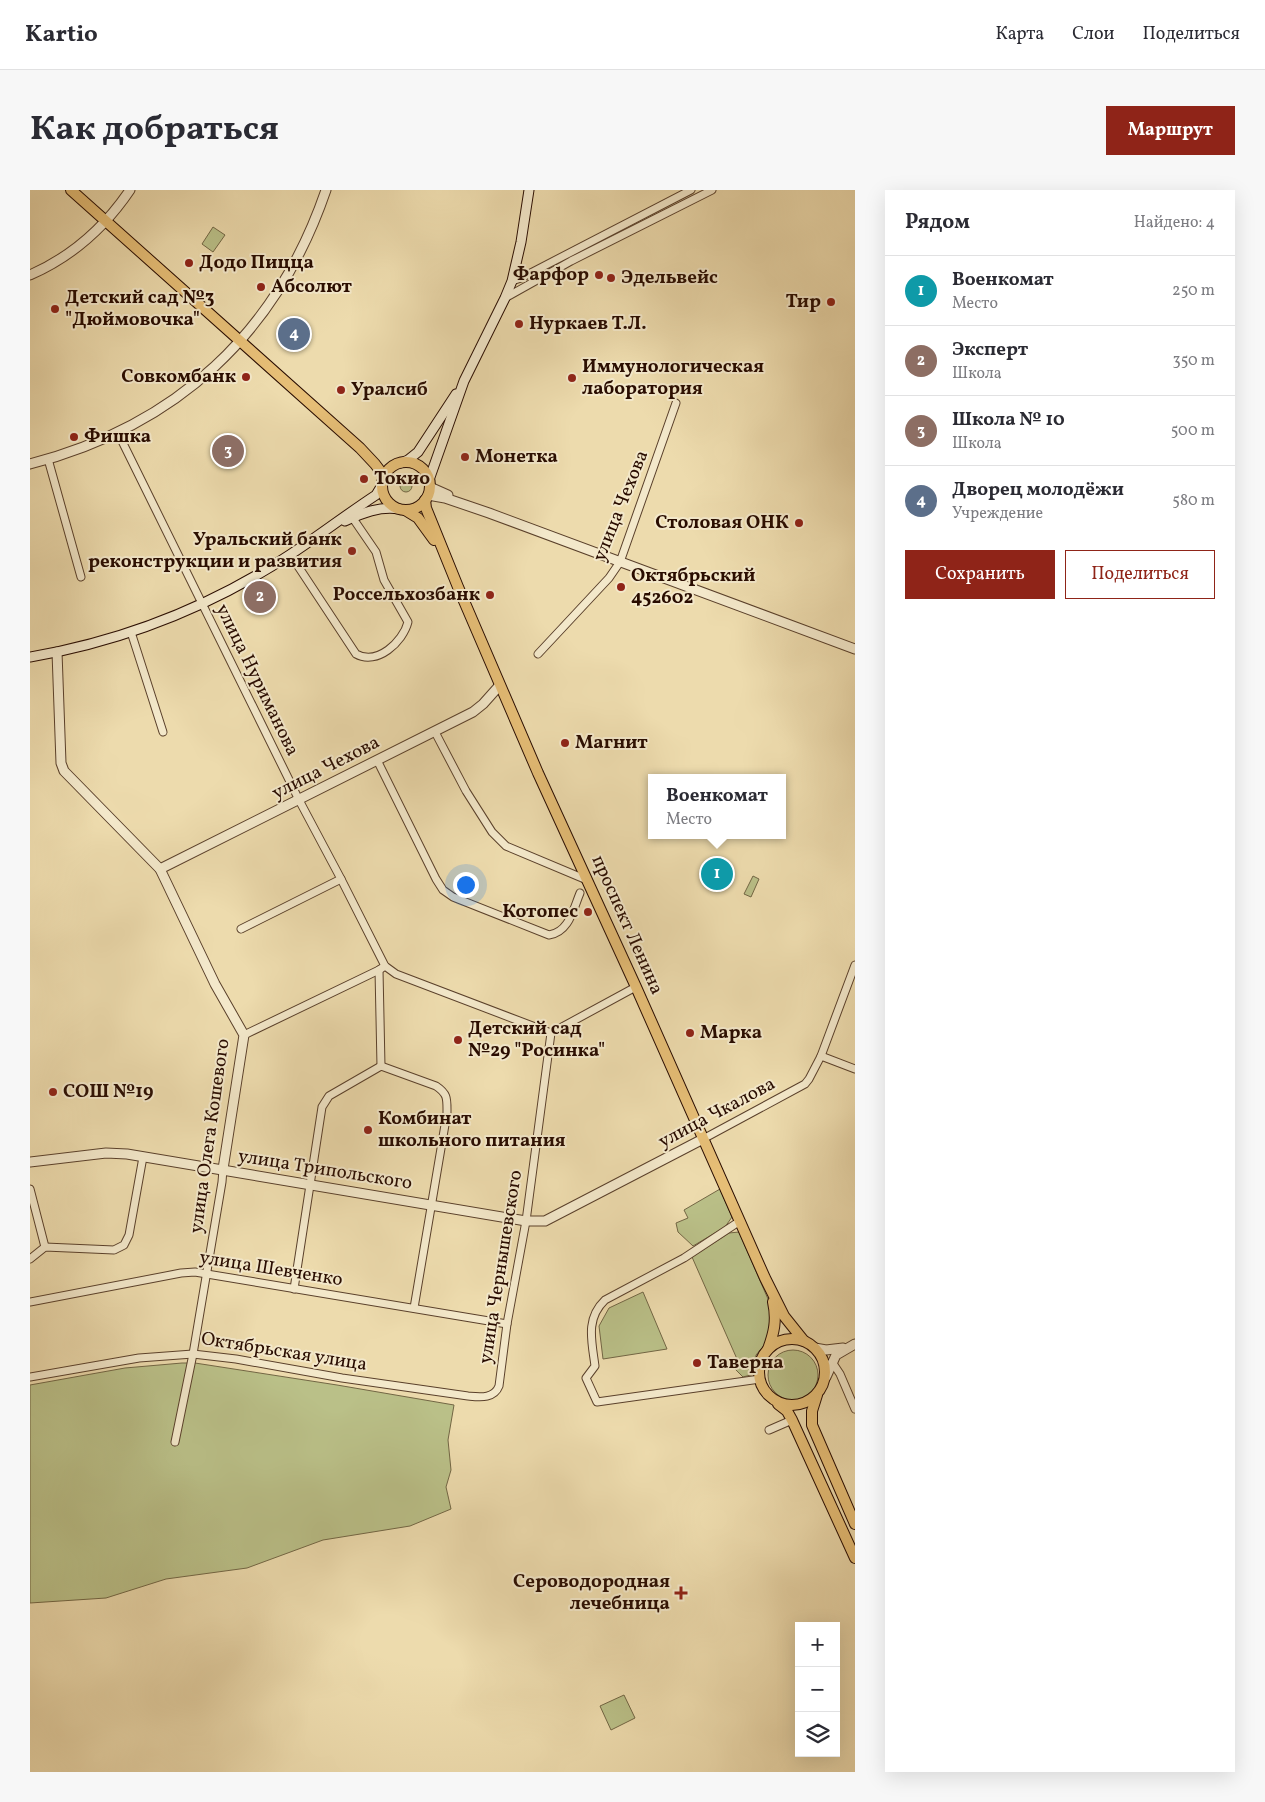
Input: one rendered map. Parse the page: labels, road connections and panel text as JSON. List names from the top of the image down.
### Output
{
  "streets": {
    "main road": ["проспект Ленина"],
    "street": [
      "улица Чехова",
      "улица Нуриманова",
      "улица Чкалова",
      "улица Олега Кошевого",
      "улица Трипольского",
      "улица Чернышевского",
      "улица Шевченко",
      "Октябрьская улица"
    ]
  },
  "crossings": [
    ["улица Чехова", "улица Нуриманова"],
    ["улица Чехова", "проспект Ленина"],
    ["улица Чехова", "улица Олега Кошевого"],
    ["проспект Ленина", "улица Чкалова"],
    ["улица Чкалова", "улица Трипольского"],
    ["улица Чкалова", "улица Чернышевского"],
    ["улица Олега Кошевого", "улица Трипольского"],
    ["улица Олега Кошевого", "улица Шевченко"],
    ["улица Олега Кошевого", "Октябрьская улица"],
    ["улица Трипольского", "улица Чернышевского"],
    ["улица Чернышевского", "улица Шевченко"],
    ["улица Чернышевского", "Октябрьская улица"]
  ],
  "places": {
    "other": [
      "Додо Пицца",
      "Фарфор",
      "Эдельвейс",
      "Абсолют",
      "Тир",
      "Детский сад №3 \"Дюймовочка\"",
      "Нуркаев Т.Л.",
      "Совкомбанк",
      "Иммунологическая лаборатория",
      "Уралсиб",
      "Фишка",
      "Монетка",
      "Токио",
      "Столовая ОНК",
      "Уральский банк реконструкции и развития",
      "Октябрьский 452602",
      "Россельхозбанк",
      "Магнит",
      "Котопес",
      "Марка",
      "Детский сад №29 \"Росинка\"",
      "СОШ №19",
      "Комбинат школьного питания",
      "Таверна"
    ],
    "health": ["Сероводородная лечебница"]
  },
  "page": {
    "header": "Kartio",
    "nav": ["Карта", "Слои", "Поделиться"],
    "title": "Как добраться",
    "buttons": [
      "Маршрут",
      ["Сохранить", "Поделиться"]
    ],
    "heading": ["Рядом", "Найдено: 4"],
    "list": [
      {
        "mark": "1",
        "name": "Военкомат",
        "note": "Место",
        "value": "250 m"
      },
      {
        "mark": "2",
        "name": "Эксперт",
        "note": "Школа",
        "value": "350 m"
      },
      {
        "mark": "3",
        "name": "Школа № 10",
        "note": "Школа",
        "value": "500 m"
      },
      {
        "mark": "4",
        "name": "Дворец молодёжи",
        "note": "Учреждение",
        "value": "580 m"
      }
    ],
    "pins": [
      "4",
      "3",
      "2",
      "1"
    ],
    "popup": ["Военкомат", "Место"],
    "map_buttons": ["+", "−"]
  }
}
